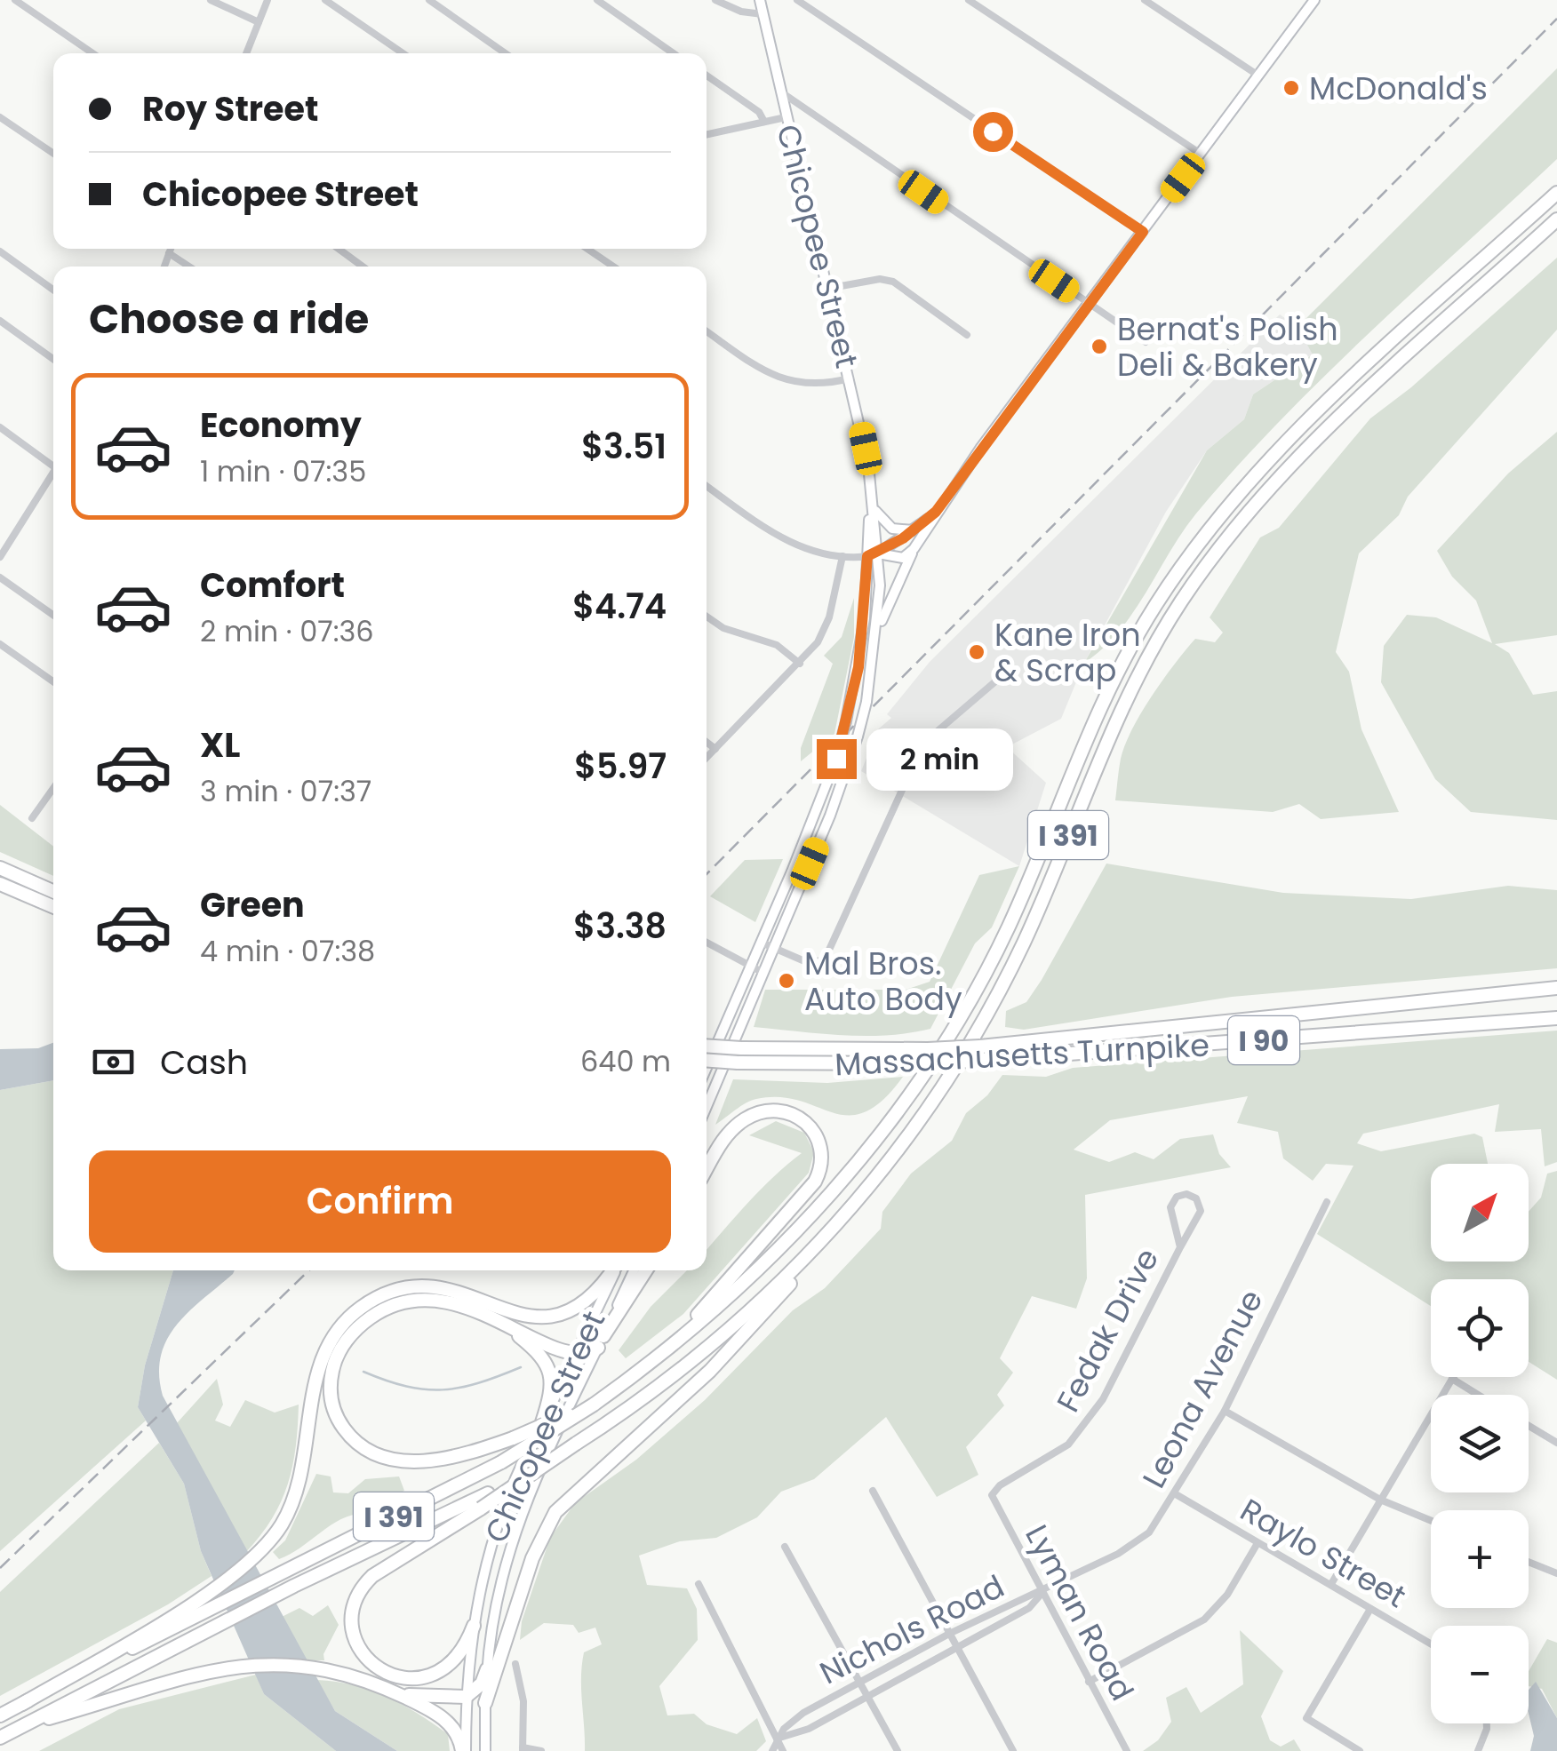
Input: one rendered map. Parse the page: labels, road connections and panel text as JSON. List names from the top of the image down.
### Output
{
  "streets": {
    "highway": ["I 391", "I 90", "Massachusetts Turnpike"],
    "main road": ["Chicopee Street"],
    "street": [
      "Fedak Drive",
      "Leona Avenue",
      "Raylo Street",
      "Lyman Road",
      "Nichols Road"
    ]
  },
  "crossings": [
    ["Fedak Drive", "Lyman Road"],
    ["Leona Avenue", "Raylo Street"],
    ["Leona Avenue", "Lyman Road"],
    ["Leona Avenue", "Nichols Road"],
    ["Lyman Road", "Nichols Road"]
  ],
  "places": [
    "McDonald's",
    "Bernat's Polish Deli & Bakery",
    "Kane Iron & Scrap",
    "Mal Bros. Auto Body"
  ],
  "north": "top right",
  "page": {
    "banner": ["Roy Street", "Chicopee Street"],
    "heading": "Choose a ride",
    "list": [
      {
        "name": "Economy",
        "note": "1 min · 07:35",
        "value": "$3.51"
      },
      {
        "name": "Comfort",
        "note": "2 min · 07:36",
        "value": "$4.74"
      },
      {
        "name": "XL",
        "note": "3 min · 07:37",
        "value": "$5.97"
      },
      {
        "name": "Green",
        "note": "4 min · 07:38",
        "value": "$3.38"
      }
    ],
    "bubble": "2 min",
    "pay": ["Cash", "640 m"],
    "buttons": "Confirm",
    "map_buttons": ["+", "−"]
  }
}
